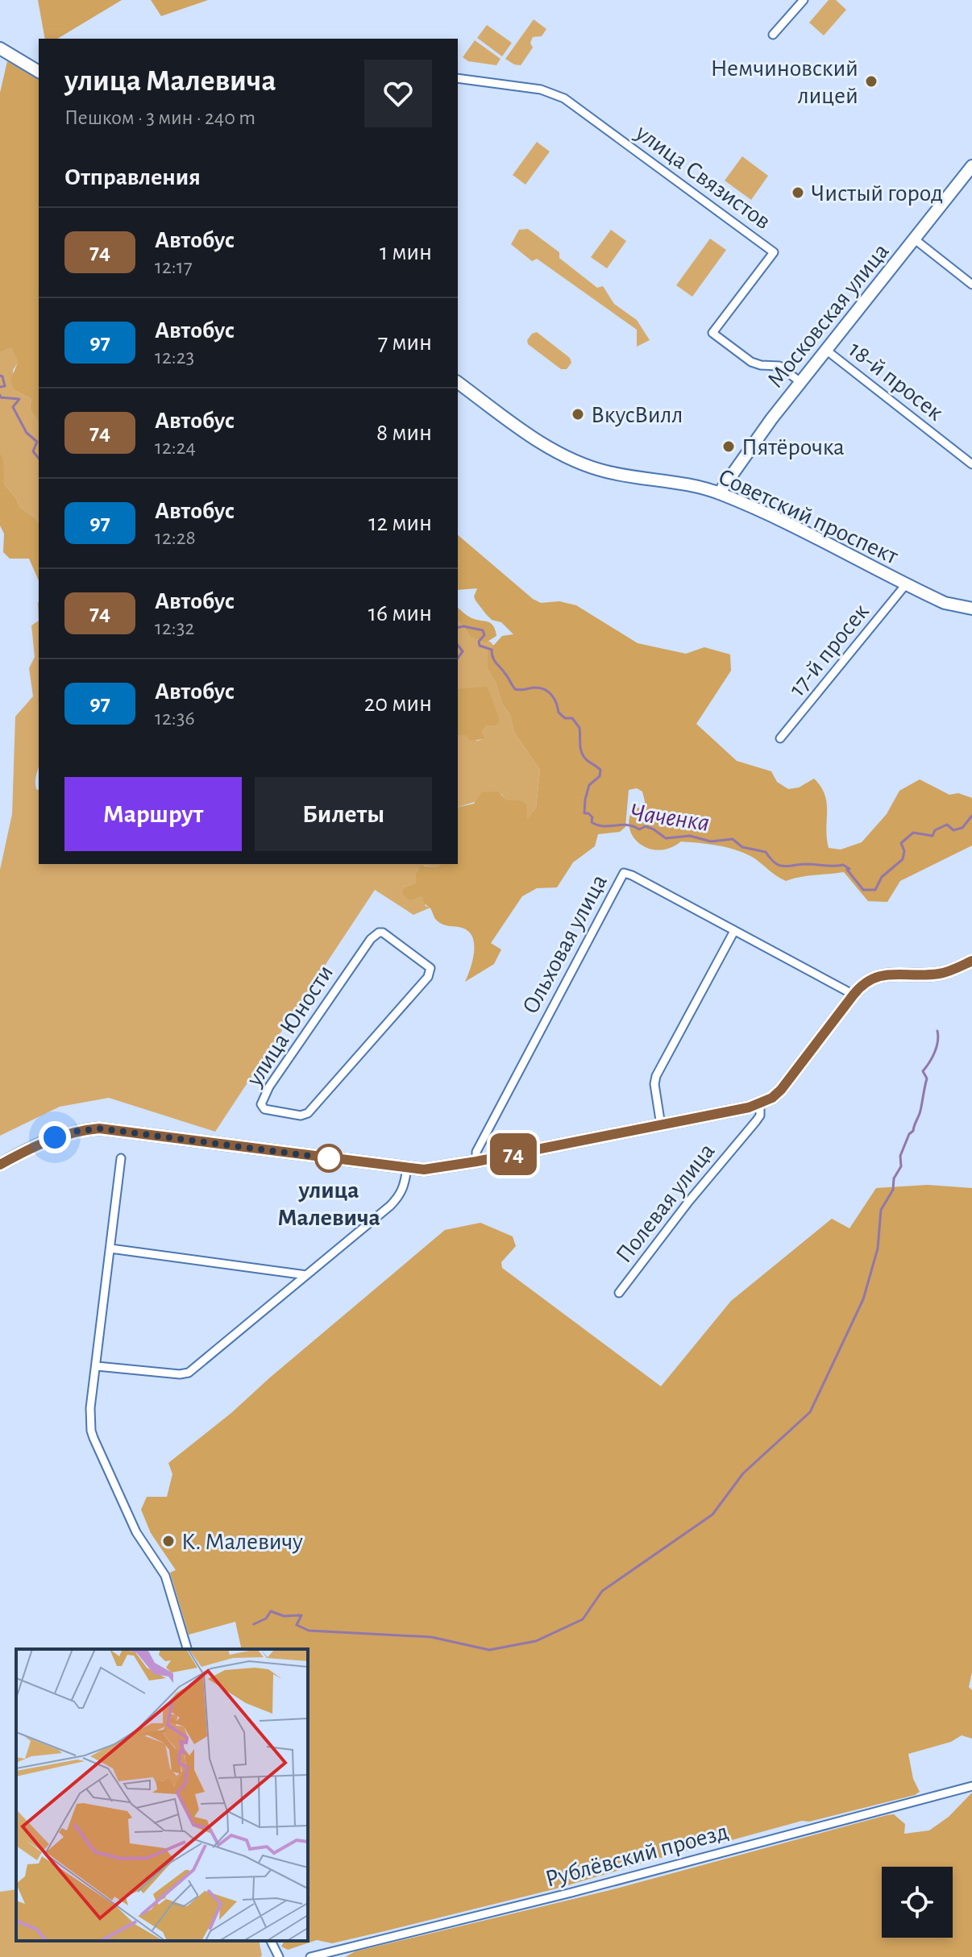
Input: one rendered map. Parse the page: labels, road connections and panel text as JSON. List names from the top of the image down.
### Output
{
  "streets": {
    "street": [
      "улица Связистов",
      "Московская улица",
      "18-й просек",
      "Советский проспект",
      "17-й просек",
      "Ольховая улица",
      "улица Юности",
      "Полевая улица",
      "Рублёвский проезд"
    ]
  },
  "crossings": [
    ["улица Связистов", "Московская улица"],
    ["Московская улица", "18-й просек"],
    ["Московская улица", "Советский проспект"],
    ["Советский проспект", "17-й просек"]
  ],
  "water": ["Чаченка"],
  "places": [
    "Немчиновский лицей",
    "Чистый город",
    "ВкусВилл",
    "Пятёрочка",
    "улица Малевича",
    "К. Малевичу"
  ],
  "lines": ["bus line 74"],
  "page": {
    "on_map": "74",
    "heading": [
      ["улица Малевича", "Пешком · 3 мин · 240 m"],
      "Отправления"
    ],
    "list": [
      {
        "mark": "74",
        "name": "Автобус",
        "note": "12:17",
        "value": "1 мин"
      },
      {
        "mark": "97",
        "name": "Автобус",
        "note": "12:23",
        "value": "7 мин"
      },
      {
        "mark": "74",
        "name": "Автобус",
        "note": "12:24",
        "value": "8 мин"
      },
      {
        "mark": "97",
        "name": "Автобус",
        "note": "12:28",
        "value": "12 мин"
      },
      {
        "mark": "74",
        "name": "Автобус",
        "note": "12:32",
        "value": "16 мин"
      },
      {
        "mark": "97",
        "name": "Автобус",
        "note": "12:36",
        "value": "20 мин"
      }
    ],
    "buttons": ["Маршрут", "Билеты"]
  }
}
